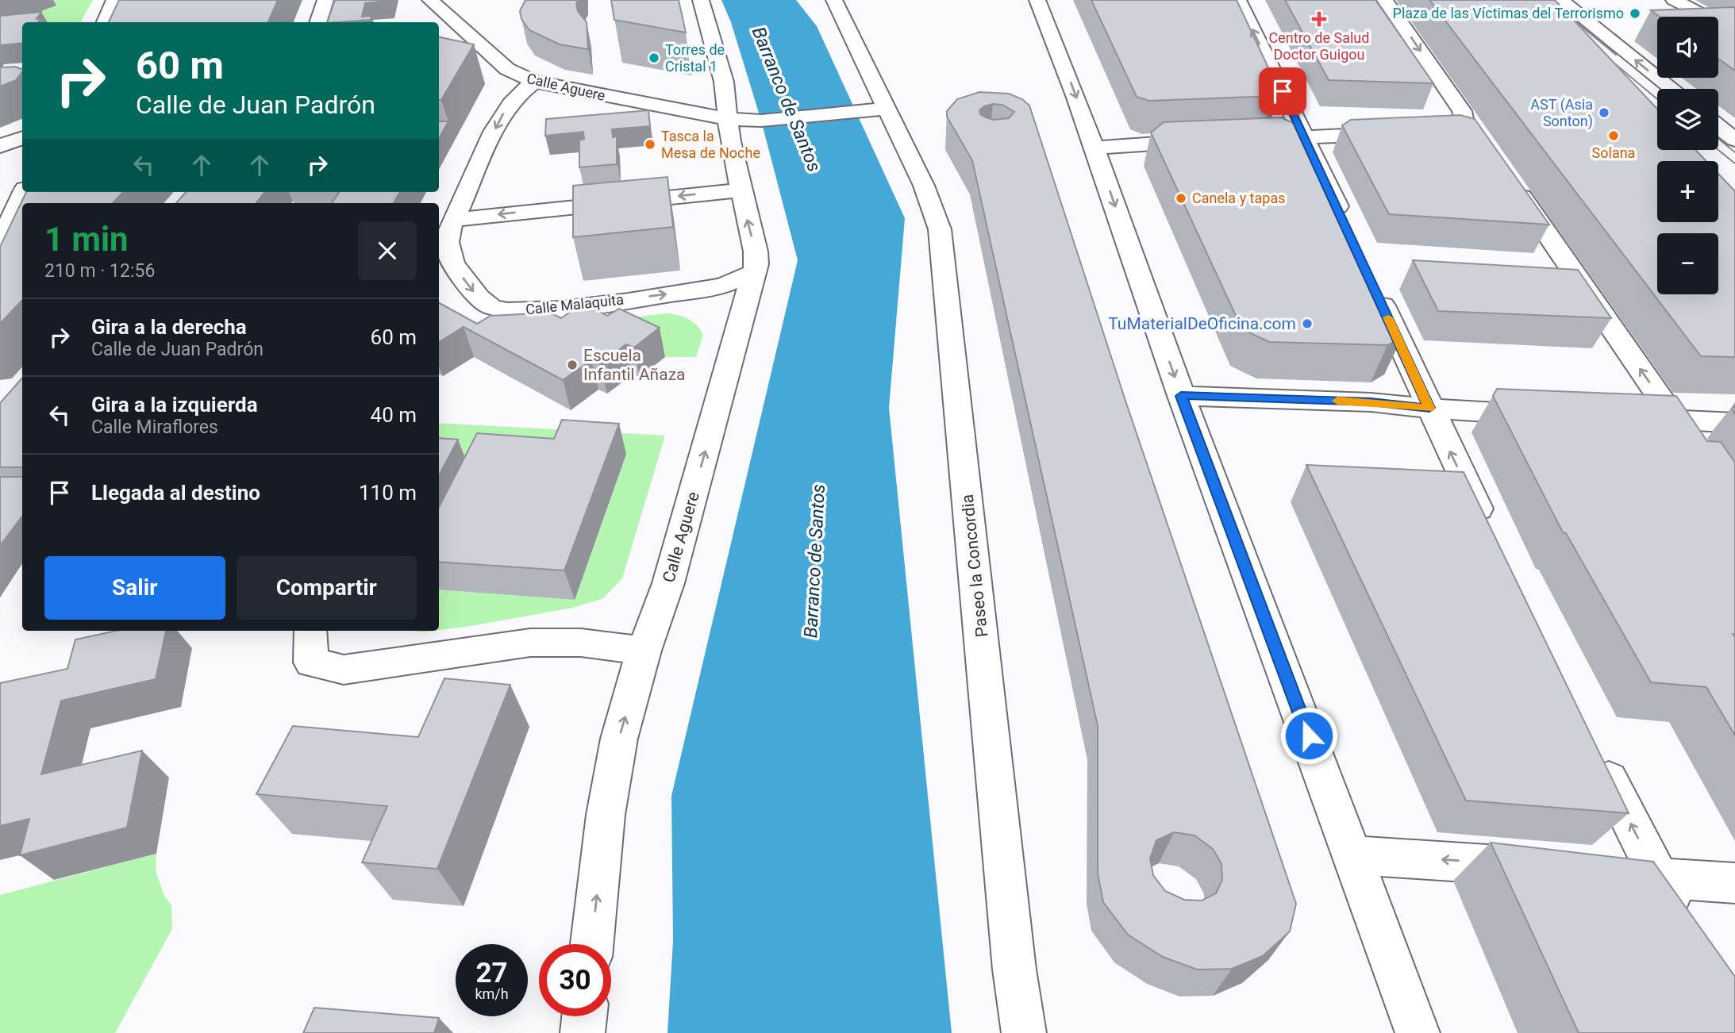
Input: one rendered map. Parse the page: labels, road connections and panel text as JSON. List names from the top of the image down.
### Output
{
  "streets": {
    "street": ["Calle Aguere", "Calle Malaquita", "Paseo la Concordia"]
  },
  "crossings": [
    ["Calle Aguere", "Calle Malaquita"]
  ],
  "one_way": ["Calle Aguere"],
  "water": ["Barranco de Santos"],
  "places": {
    "other": [
      "Plaza de las Víctimas del Terrorismo",
      "Torres de Cristal 1",
      "AST (Asia Sonton)",
      "Solana",
      "Tasca la Mesa de Noche",
      "Canela y tapas",
      "TuMaterialDeOficina.com",
      "Escuela Infantil Añaza"
    ],
    "health": ["Centro de Salud Doctor Guigou"]
  },
  "page": {
    "map_buttons": ["+", "−"],
    "turn": ["60 m", "Calle de Juan Padrón"],
    "heading": ["1 min", "210 m · 12:56"],
    "list": [
      {
        "name": "Gira a la derecha",
        "note": "Calle de Juan Padrón",
        "value": "60 m"
      },
      {
        "name": "Gira a la izquierda",
        "note": "Calle Miraflores",
        "value": "40 m"
      },
      {
        "name": "Llegada al destino",
        "value": "110 m"
      }
    ],
    "buttons": ["Salir", "Compartir"],
    "speed": "27 km/h",
    "limit": "30"
  }
}
